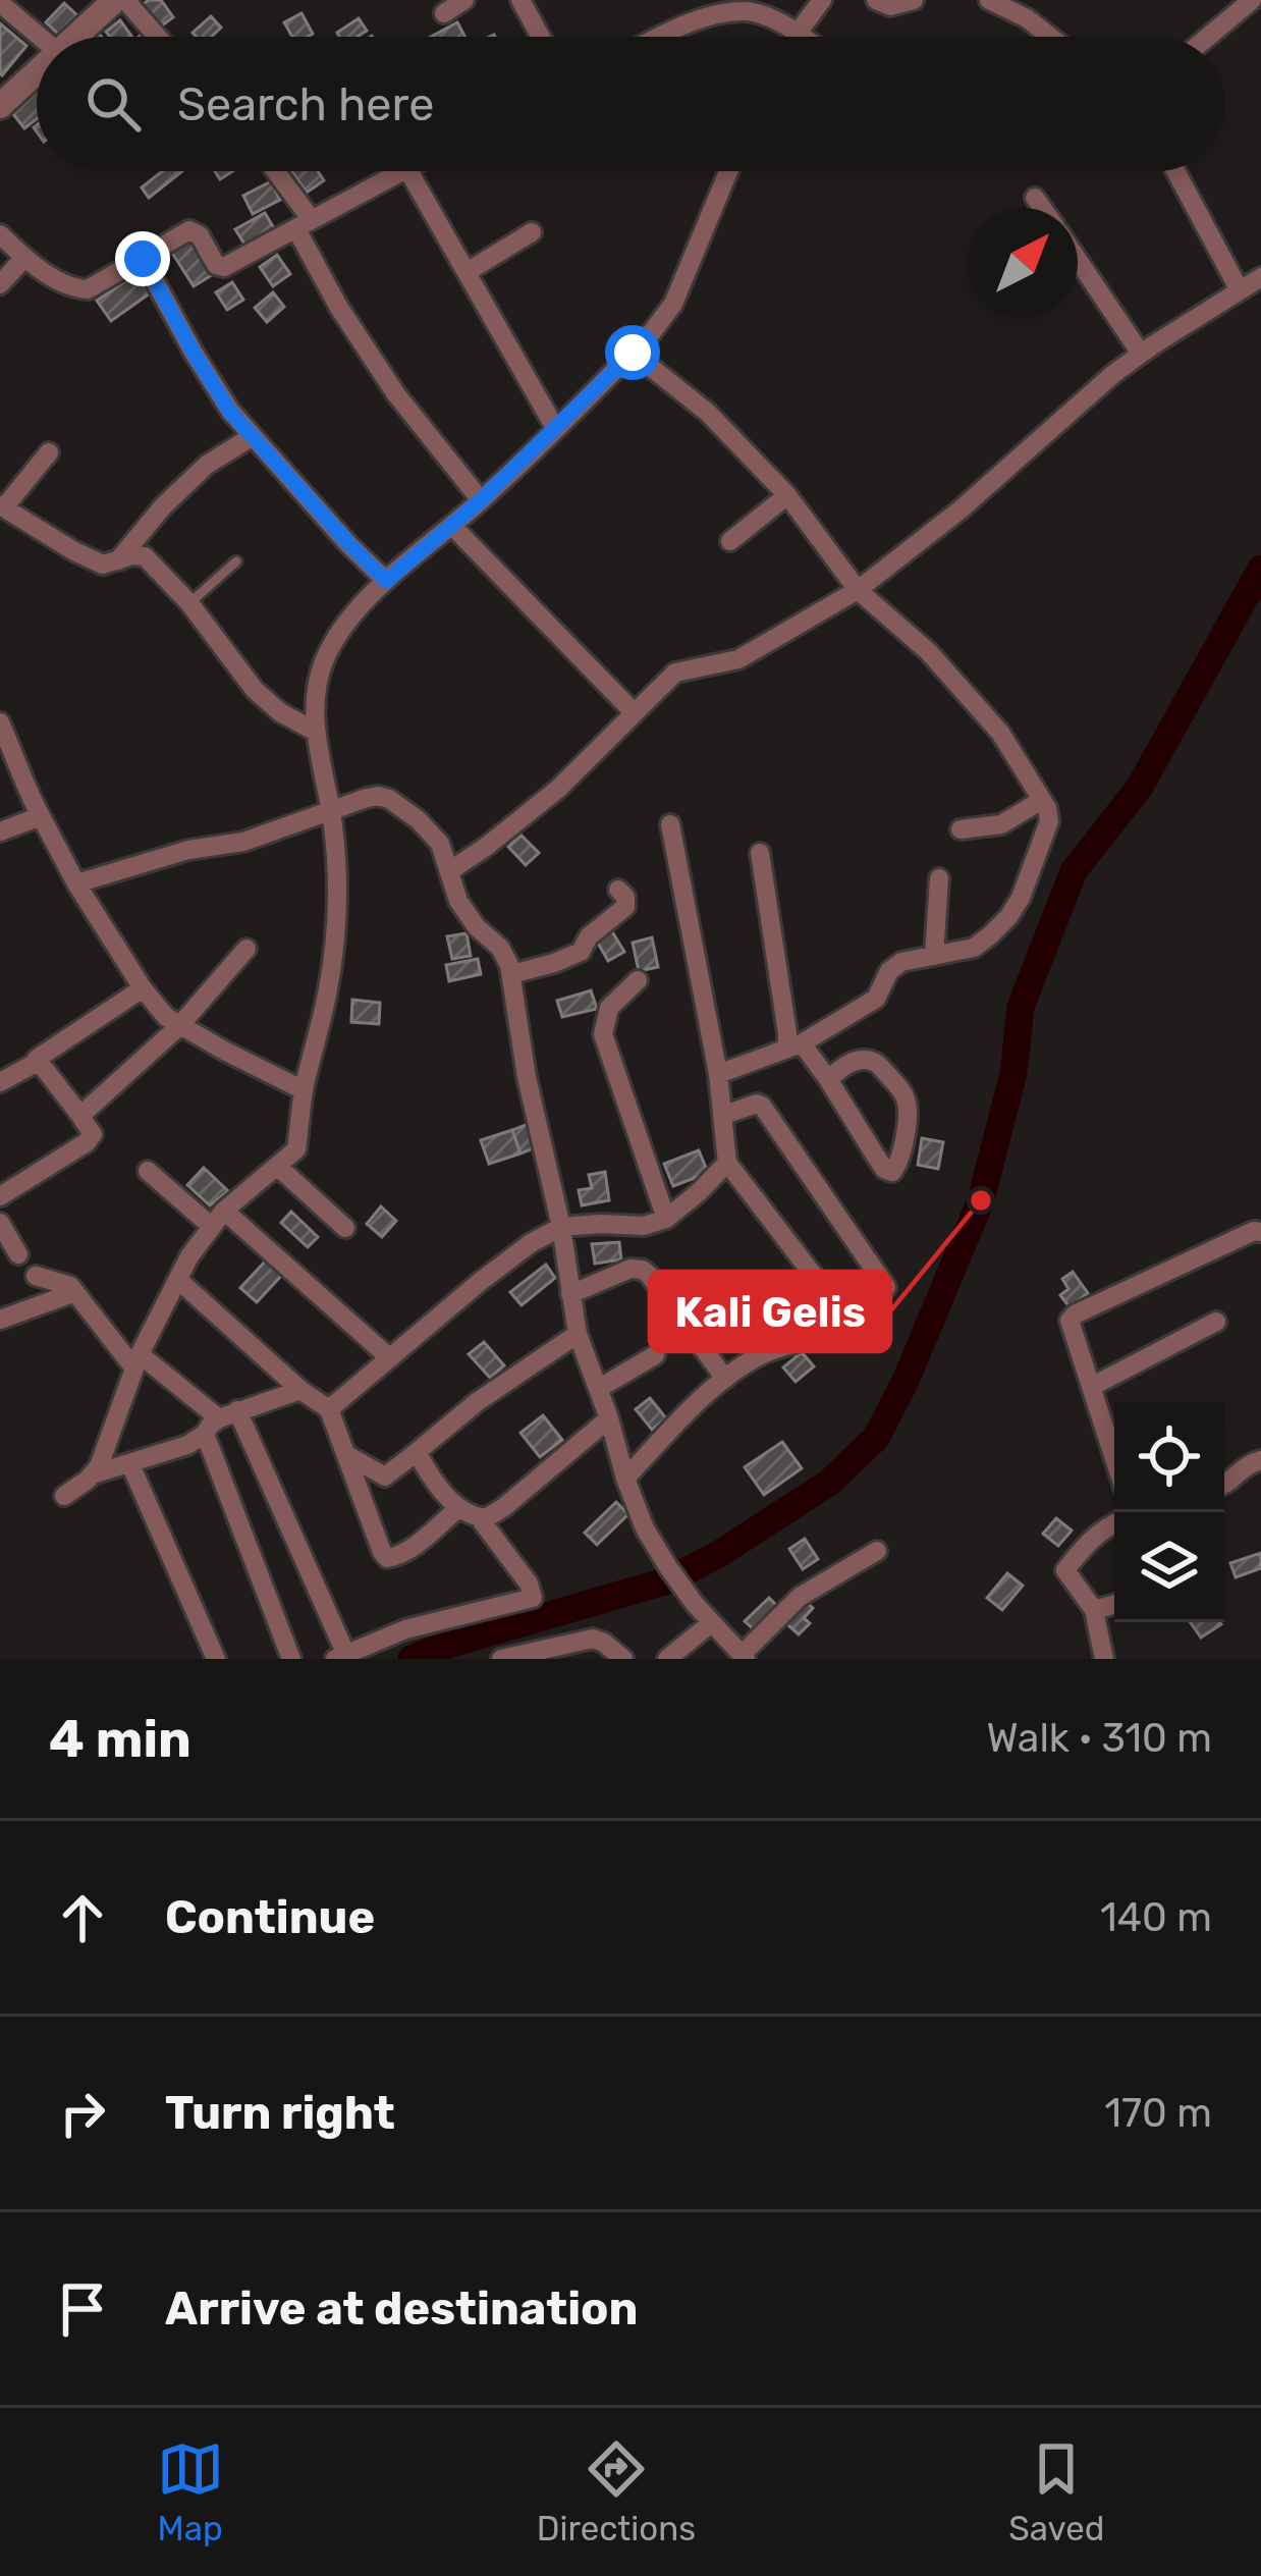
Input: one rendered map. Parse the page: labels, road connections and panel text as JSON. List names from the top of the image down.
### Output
{
  "places": ["Kali Gelis"],
  "north": "top right",
  "page": {
    "search": "Search here",
    "heading": ["4 min", "Walk · 310 m"],
    "list": [
      ["Continue", "140 m"],
      ["Turn right", "170 m"],
      "Arrive at destination"
    ],
    "nav": ["Map", "Directions", "Saved"]
  }
}
